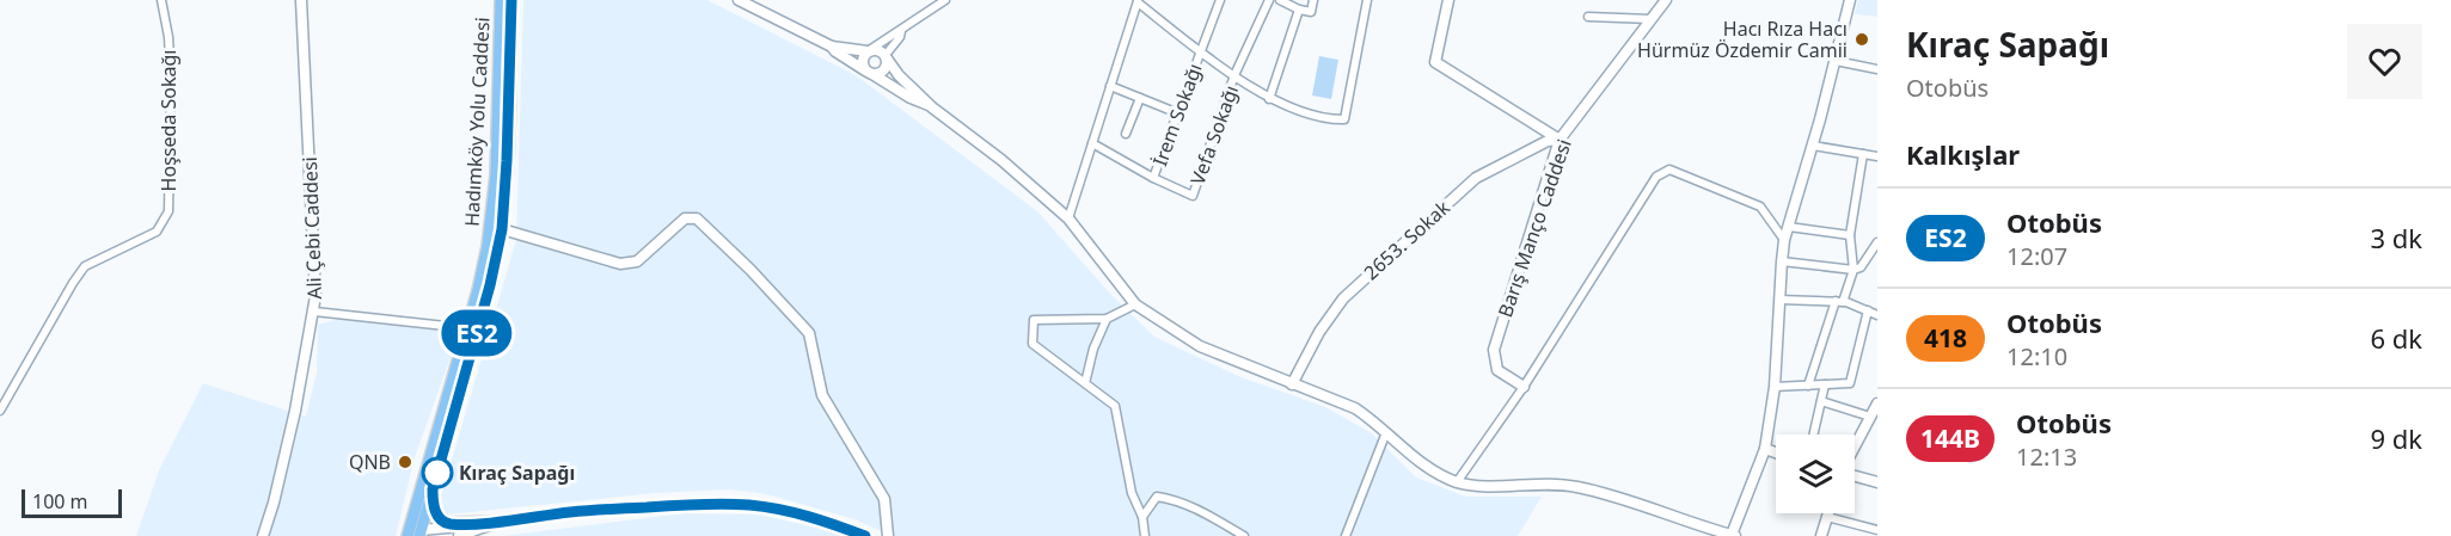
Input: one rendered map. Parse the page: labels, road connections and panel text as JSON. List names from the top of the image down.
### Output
{
  "streets": {
    "main road": ["Hadımköy Yolu Caddesi"],
    "street": [
      "İrem Sokağı",
      "Hoşseda Sokağı",
      "Vefa Sokağı",
      "Ali Çebi Caddesi",
      "Barış Manço Caddesi",
      "2653. Sokak"
    ]
  },
  "crossings": [
    ["İrem Sokağı", "Vefa Sokağı"],
    ["Barış Manço Caddesi", "2653. Sokak"]
  ],
  "places": ["Hacı Rıza Hacı Hürmüz Özdemir Camii", "QNB", "Kıraç Sapağı"],
  "lines": ["bus line ES2"],
  "scale_bar": "100 m",
  "page": {
    "on_map": "ES2",
    "heading": [
      ["Kıraç Sapağı", "Otobüs"],
      "Kalkışlar"
    ],
    "list": [
      {
        "mark": "ES2",
        "name": "Otobüs",
        "note": "12:07",
        "value": "3 dk"
      },
      {
        "mark": "418",
        "name": "Otobüs",
        "note": "12:10",
        "value": "6 dk"
      },
      {
        "mark": "144B",
        "name": "Otobüs",
        "note": "12:13",
        "value": "9 dk"
      }
    ],
    "scale": "100 m"
  }
}
